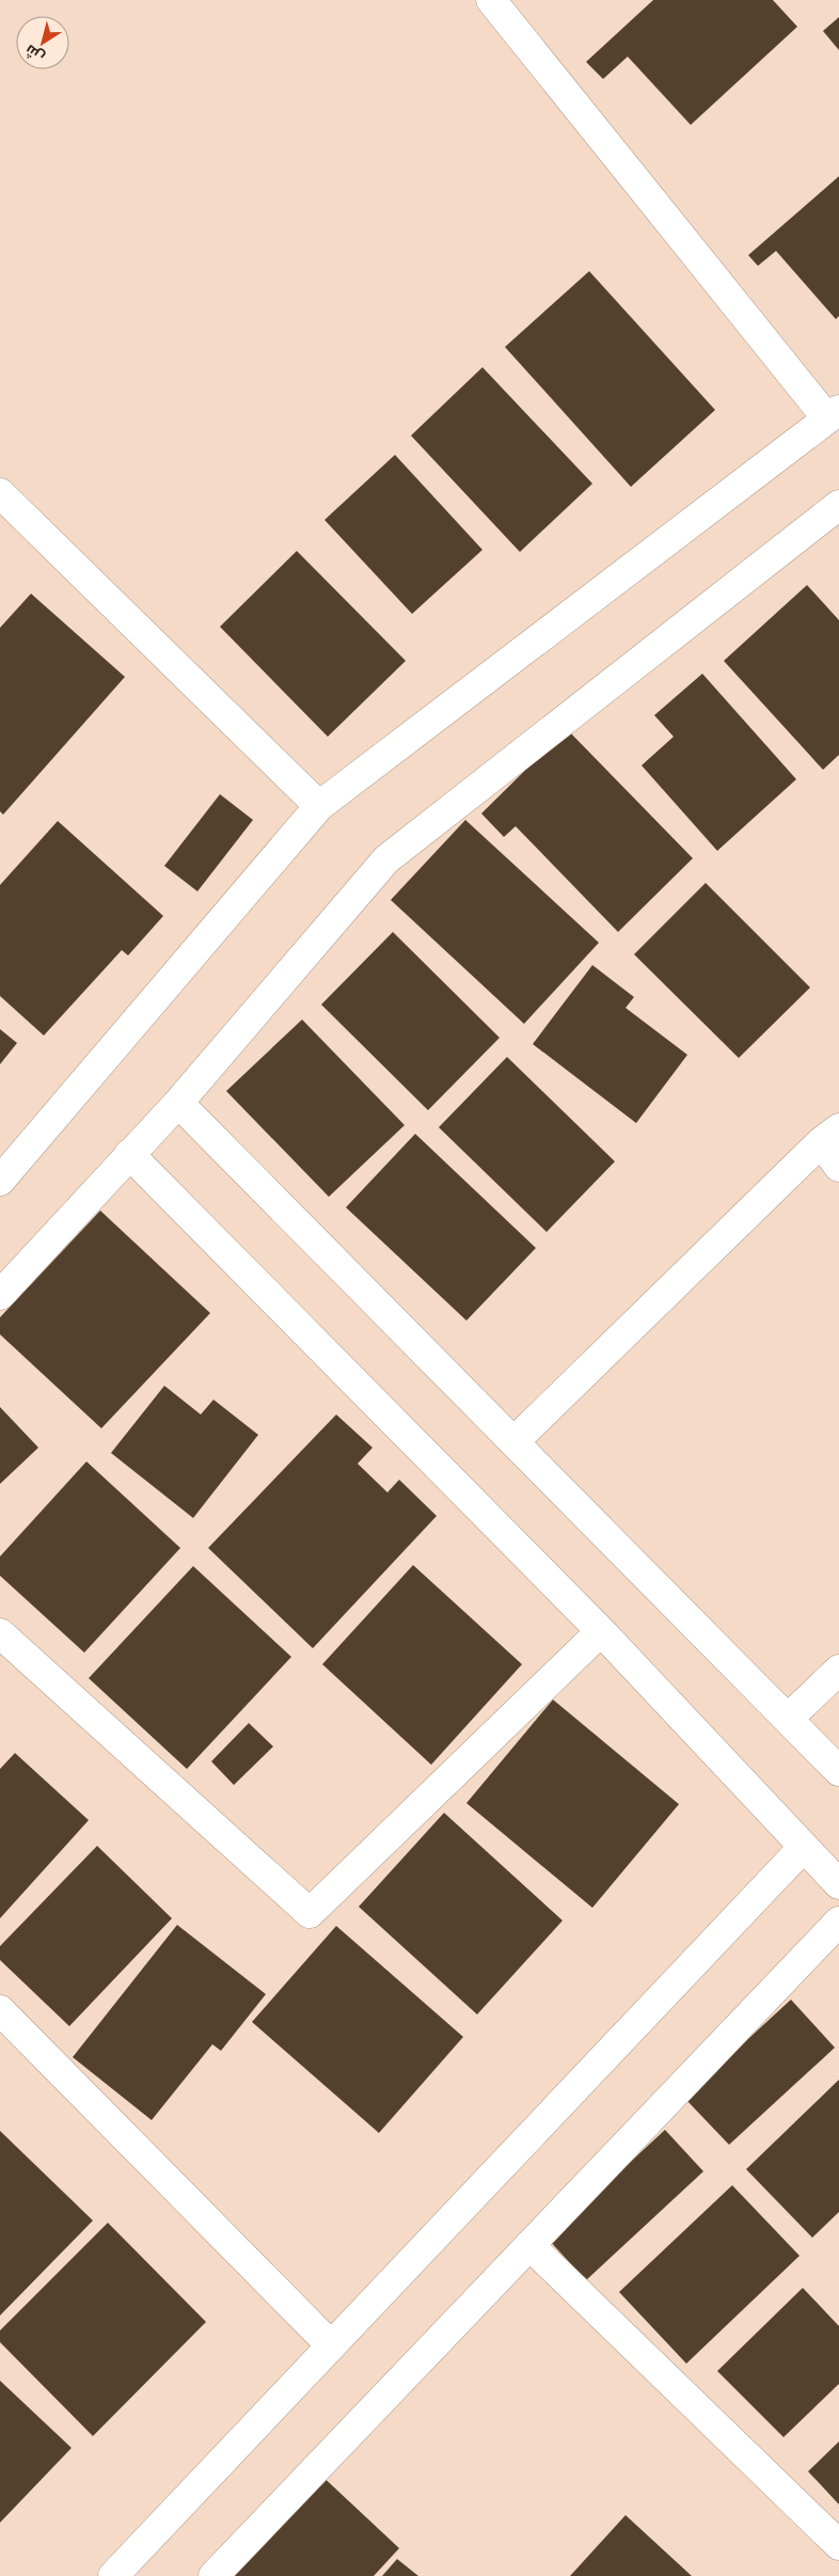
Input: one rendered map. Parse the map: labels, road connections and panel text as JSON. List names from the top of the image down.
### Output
{
  "north": "bottom left"
}
